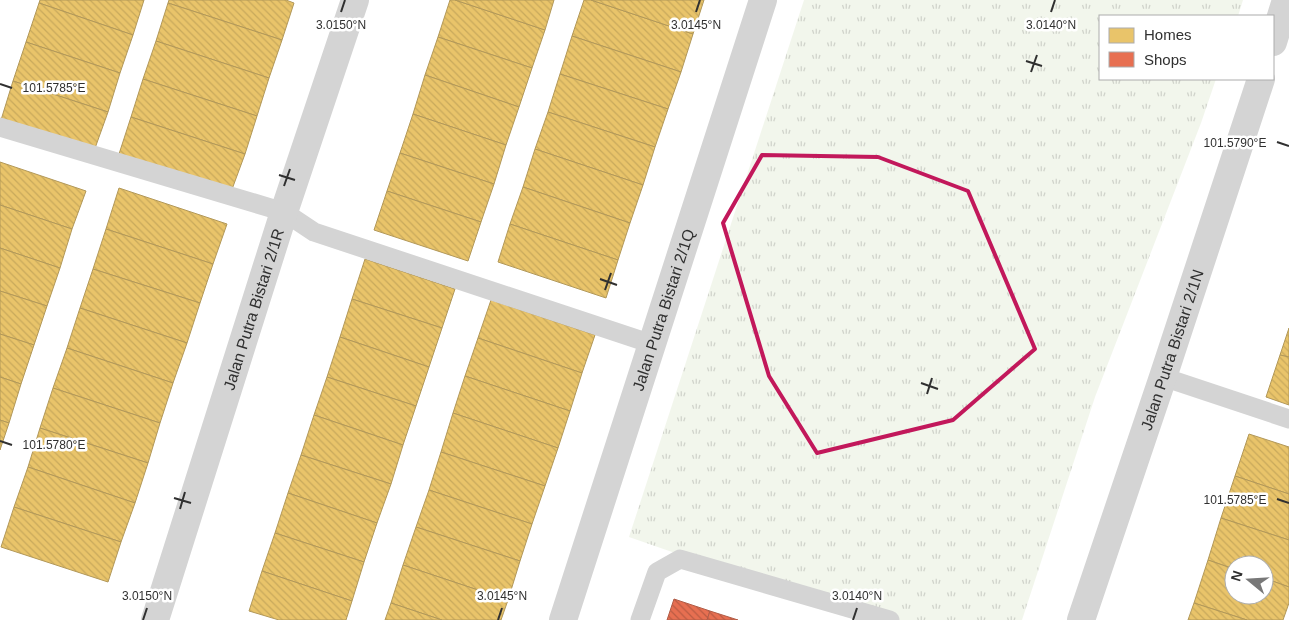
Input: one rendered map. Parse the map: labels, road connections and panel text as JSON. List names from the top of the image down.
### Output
{
  "streets": {
    "street": ["Jalan Putra Bistari 2/1R", "Jalan Putra Bistari 2/1Q", "Jalan Putra Bistari 2/1N"]
  },
  "legend": ["Homes", "Shops"],
  "north": "left",
  "coordinates": [
    "3.0150°N",
    "3.0145°N",
    "3.0140°N",
    "101.5785°E",
    "101.5790°E",
    "101.5780°E"
  ]
}
